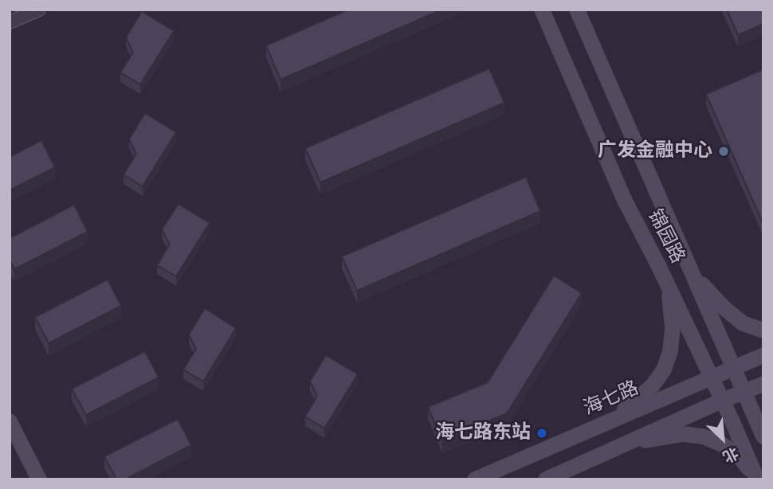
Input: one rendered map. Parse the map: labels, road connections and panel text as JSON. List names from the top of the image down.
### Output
{
  "streets": {
    "main road": ["锦园路", "海七路"]
  },
  "crossings": [
    ["锦园路", "海七路"]
  ],
  "places": ["广发金融中心", "海七路东站"],
  "north": "bottom right"
}
